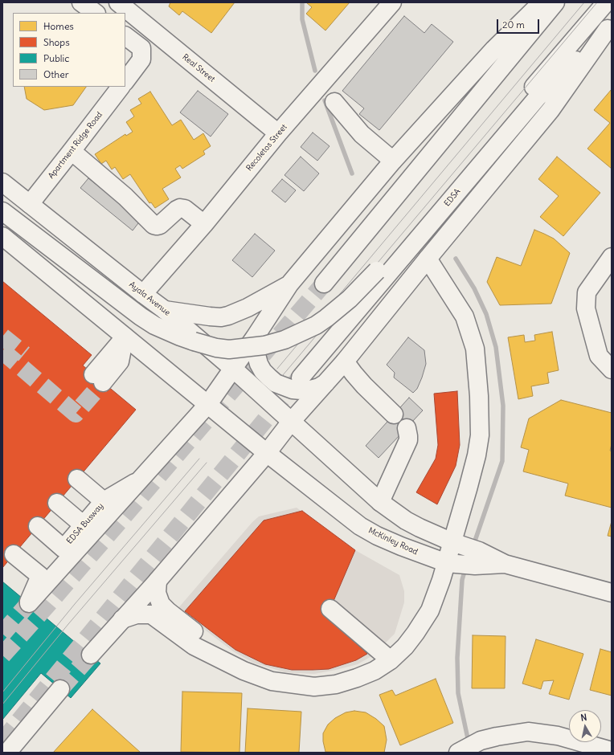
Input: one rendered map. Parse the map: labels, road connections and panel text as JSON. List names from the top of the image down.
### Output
{
  "streets": {
    "main road": [
      "Real Street",
      "Apartment Ridge Road",
      "Recoletos Street",
      "EDSA",
      "Ayala Avenue",
      "EDSA Busway",
      "McKinley Road"
    ]
  },
  "crossings": [
    ["Real Street", "Recoletos Street"],
    ["Apartment Ridge Road", "Ayala Avenue"],
    ["Recoletos Street", "Ayala Avenue"],
    ["Ayala Avenue", "McKinley Road"]
  ],
  "legend": [
    "Homes",
    "Shops",
    "Public",
    "Other"
  ],
  "scale_bar": "20 m",
  "north": "top"
}
